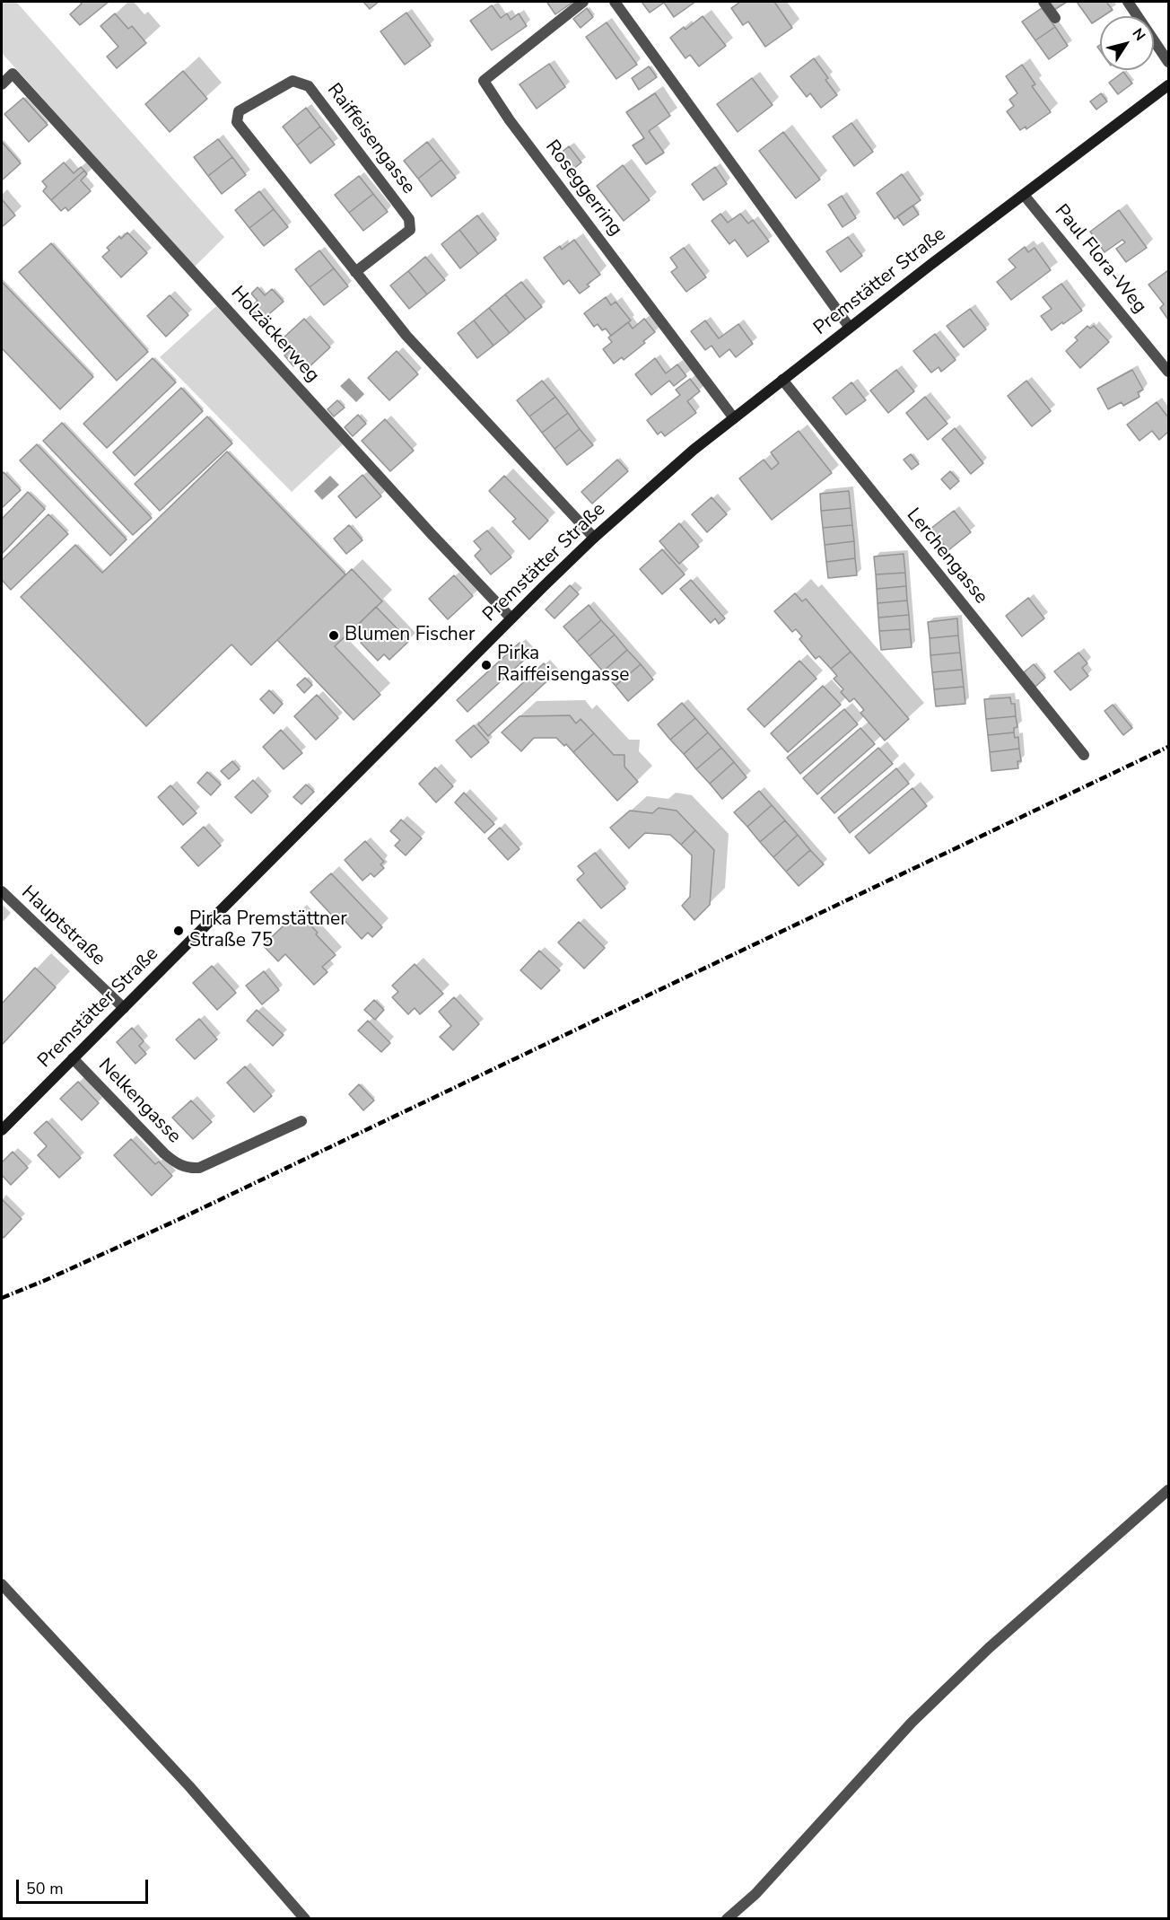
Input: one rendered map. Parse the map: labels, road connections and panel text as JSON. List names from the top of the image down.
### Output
{
  "streets": {
    "main road": ["Premstätter Straße"],
    "street": [
      "Raiffeisengasse",
      "Roseggerring",
      "Paul Flora-Weg",
      "Holzäckerweg",
      "Lerchengasse",
      "Hauptstraße",
      "Nelkengasse"
    ]
  },
  "crossings": [
    ["Raiffeisengasse", "Premstätter Straße"],
    ["Roseggerring", "Premstätter Straße"],
    ["Paul Flora-Weg", "Premstätter Straße"],
    ["Premstätter Straße", "Holzäckerweg"],
    ["Premstätter Straße", "Lerchengasse"],
    ["Premstätter Straße", "Hauptstraße"],
    ["Premstätter Straße", "Nelkengasse"]
  ],
  "places": ["Blumen Fischer", "Pirka Raiffeisengasse", "Pirka Premstättner Straße 75"],
  "scale_bar": "50 m",
  "north": "top right"
}
